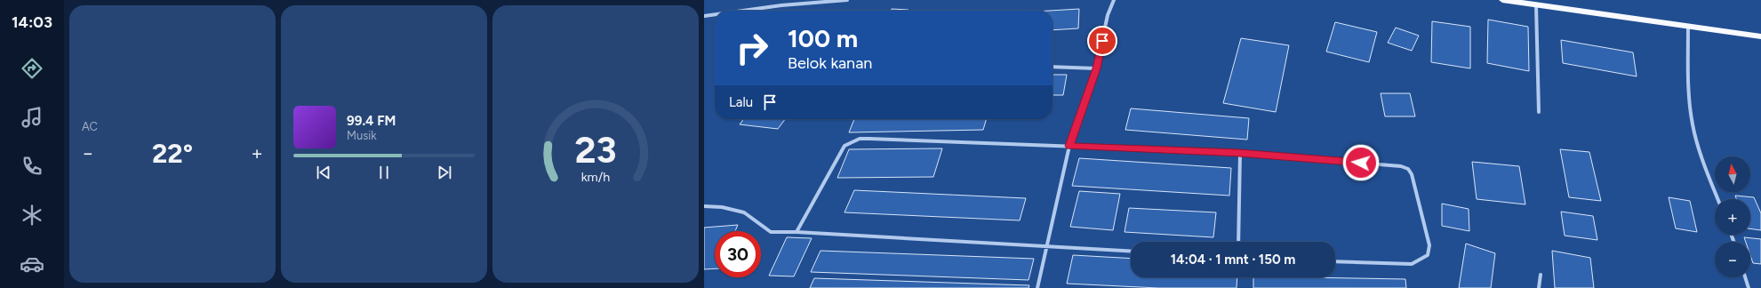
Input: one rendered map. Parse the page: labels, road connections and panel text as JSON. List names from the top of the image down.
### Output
{
  "north": "top",
  "page": {
    "tabs": "14:03",
    "tile": "AC",
    "turn": ["100 m", "Belok kanan"],
    "then": "Lalu",
    "song": ["99.4 FM", "Musik"],
    "heat": ["−", "22°", "+"],
    "map_buttons": ["+", "−"],
    "limit": "30",
    "trip": "14:04 · 1 mnt · 150 m",
    "gauge": ["23", "km/h"]
  }
}
